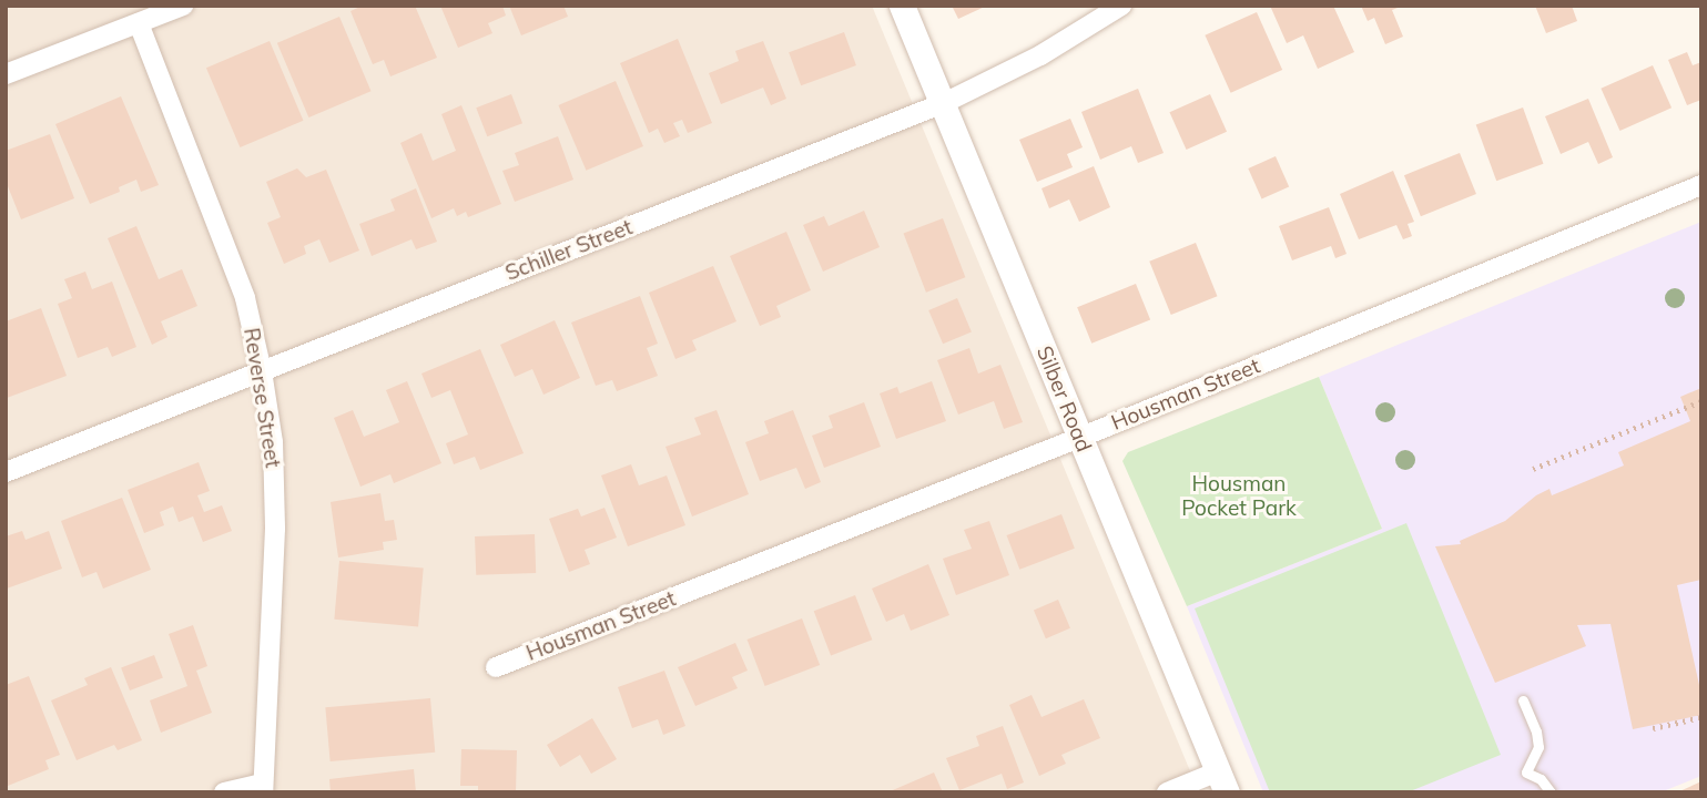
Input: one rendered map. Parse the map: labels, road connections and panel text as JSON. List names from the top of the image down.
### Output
{
  "streets": {
    "street": [
      "Schiller Street",
      "Housman Street",
      "Reverse Street",
      "Silber Road"
    ]
  },
  "crossings": [
    ["Schiller Street", "Reverse Street"],
    ["Schiller Street", "Silber Road"],
    ["Housman Street", "Silber Road"]
  ],
  "parks": ["Housman Pocket Park"]
}
